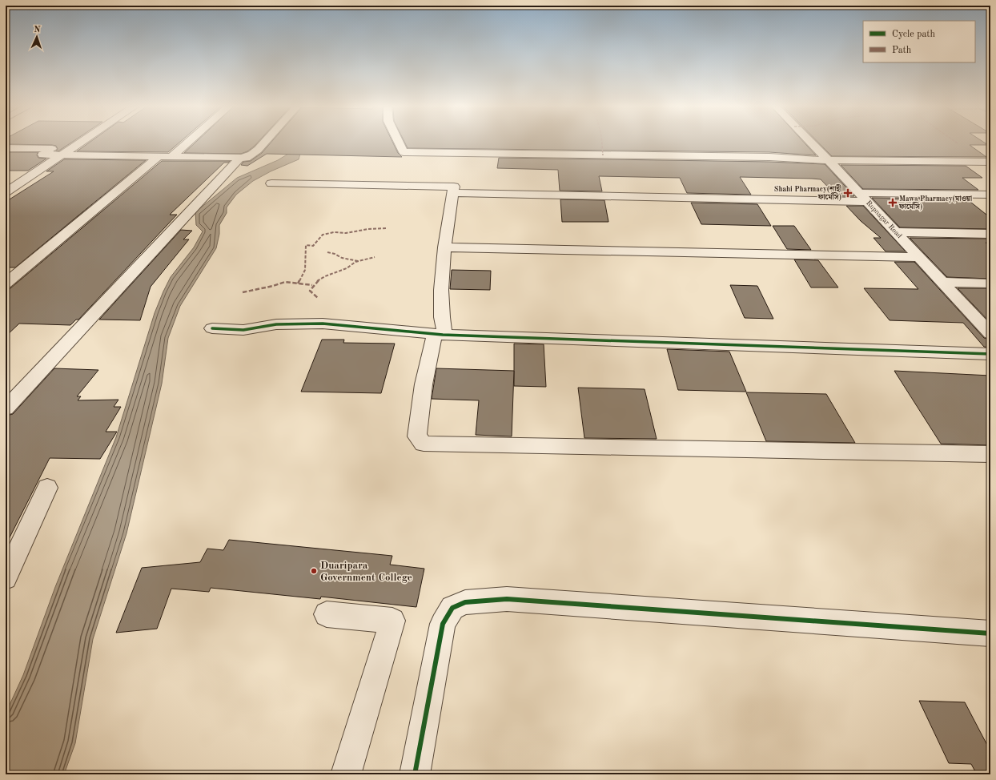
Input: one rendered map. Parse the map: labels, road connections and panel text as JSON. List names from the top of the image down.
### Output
{
  "streets": {
    "street": ["Rupnagar Road"]
  },
  "places": {
    "health": ["Shahi Pharmacy(শাহী ফার্মেসি)", "Mawa Pharmacy(মাওয়া ফার্মেসি)"],
    "other": ["Duaripara Government College"]
  },
  "legend": ["Cycle path", "Path"],
  "north": "top"
}
